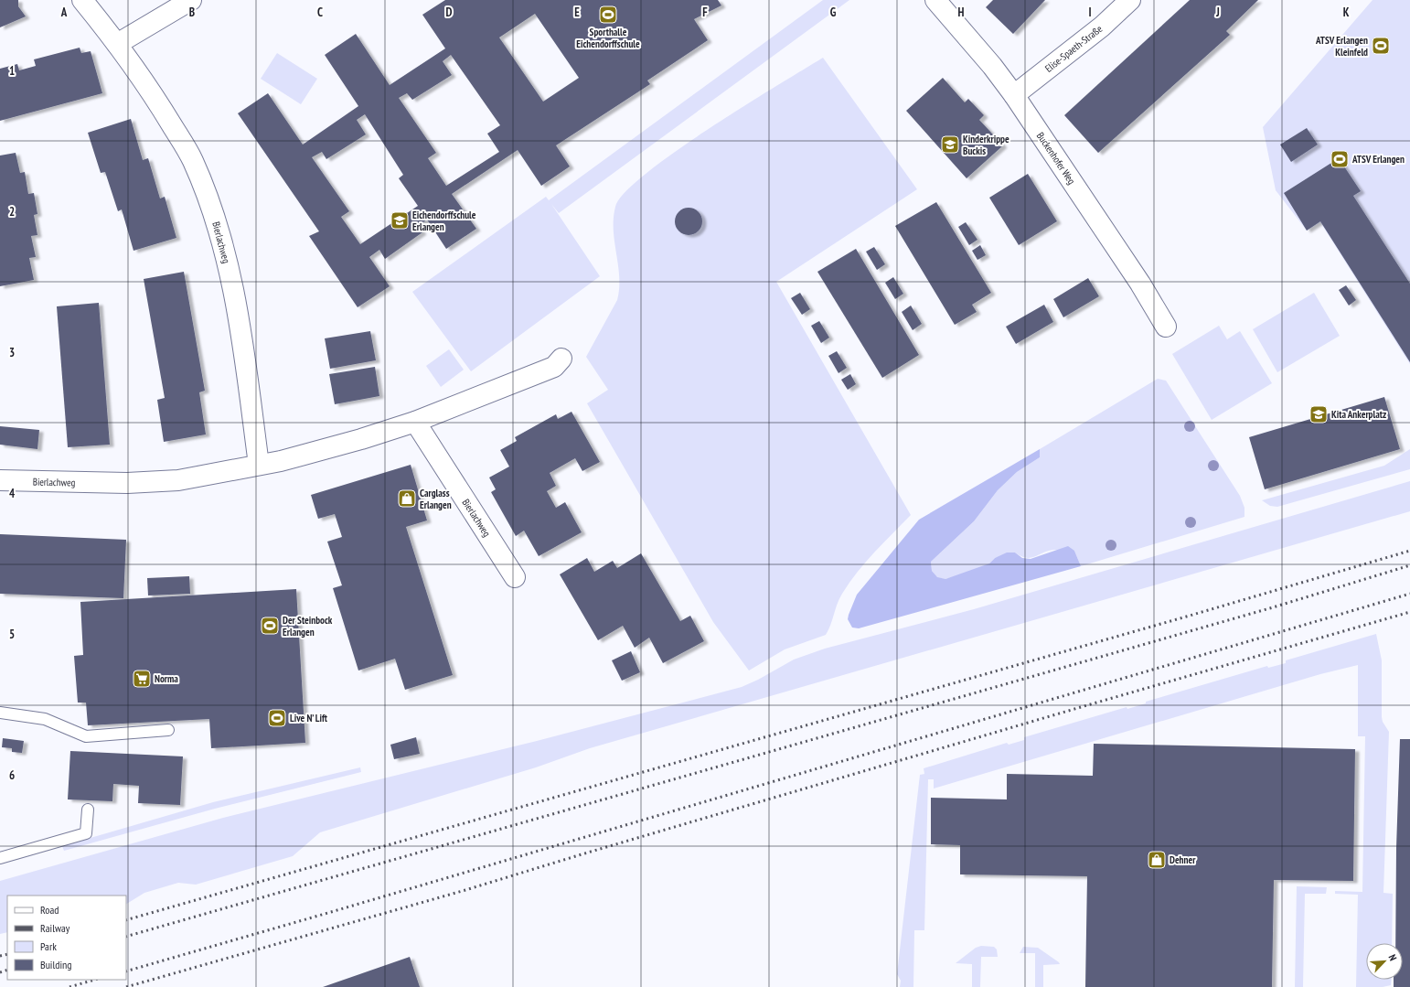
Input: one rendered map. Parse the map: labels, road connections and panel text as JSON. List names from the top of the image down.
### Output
{
  "streets": {
    "street": ["Elise-Spaeth-Straße", "Buckenhofer Weg", "Bierlachweg"]
  },
  "crossings": [
    ["Elise-Spaeth-Straße", "Buckenhofer Weg"]
  ],
  "places": {
    "sports": [
      "Sporthalle Eichendorffschule",
      "ATSV Erlangen Kleinfeld",
      "ATSV Erlangen",
      "Der Steinbock Erlangen",
      "Live N’ Lift"
    ],
    "school or university": ["Kinderkrippe Buckis", "Eichendorffschule Erlangen", "Kita Ankerplatz"],
    "shop": ["Carglass Erlangen", "Dehner"],
    "supermarket": ["Norma"]
  },
  "legend": [
    "Road",
    "Railway",
    "Park",
    "Building"
  ],
  "north": "top right",
  "grid": {
    "columns": [
      "A",
      "B",
      "C",
      "D",
      "E",
      "F",
      "G",
      "H",
      "I",
      "J",
      "K"
    ],
    "rows": [
      "1",
      "2",
      "3",
      "4",
      "5",
      "6"
    ]
  }
}
